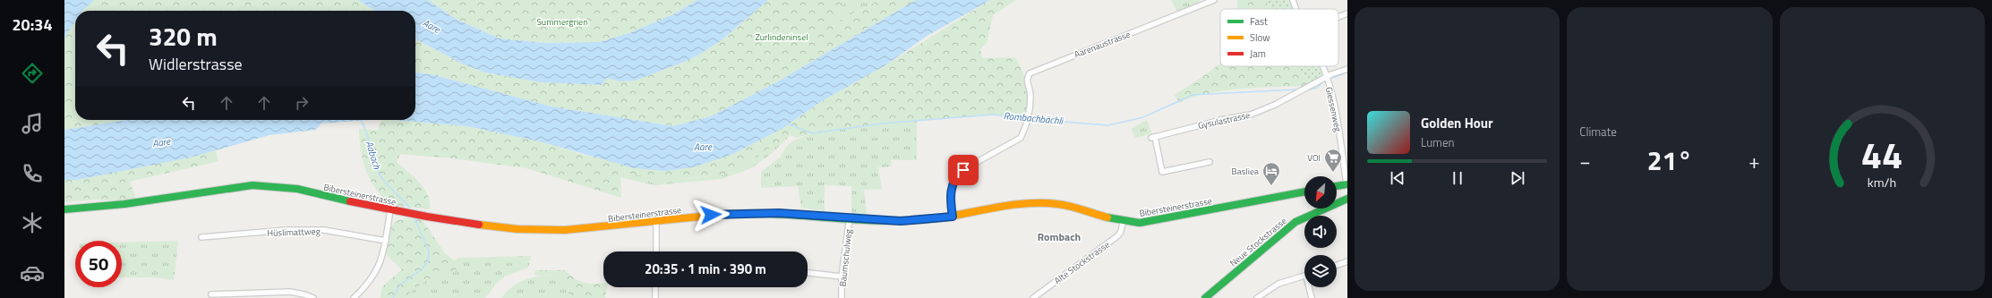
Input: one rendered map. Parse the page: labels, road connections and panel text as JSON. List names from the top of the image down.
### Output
{
  "streets": {
    "main road": ["Bibersteinerstrasse", "Neue Stockstrasse"],
    "street": [
      "Aarenaustrasse",
      "Giessenweg",
      "Gysulastrasse",
      "Hüslimattweg",
      "Baumschulweg",
      "Alte Stockstrasse"
    ]
  },
  "crossings": [
    ["Aarenaustrasse", "Bibersteinerstrasse"],
    ["Giessenweg", "Gysulastrasse"],
    ["Bibersteinerstrasse", "Baumschulweg"],
    ["Bibersteinerstrasse", "Alte Stockstrasse"]
  ],
  "districts": ["Rombach"],
  "water": ["Aare", "Rombachbächli", "Aabach"],
  "parks": ["Summergrien", "Zurlindeninsel"],
  "places": {
    "supermarket": ["VOI"],
    "hotel": ["Basliea"]
  },
  "legend": ["Fast", "Slow", "Jam"],
  "north": "bottom left",
  "page": {
    "tabs": "20:34",
    "tile": "Climate",
    "turn": ["320 m", "Widlerstrasse"],
    "song": ["Golden Hour", "Lumen"],
    "heat": ["−", "21°", "+"],
    "limit": "50",
    "trip": "20:35 · 1 min · 390 m",
    "gauge": ["44", "km/h"]
  }
}
